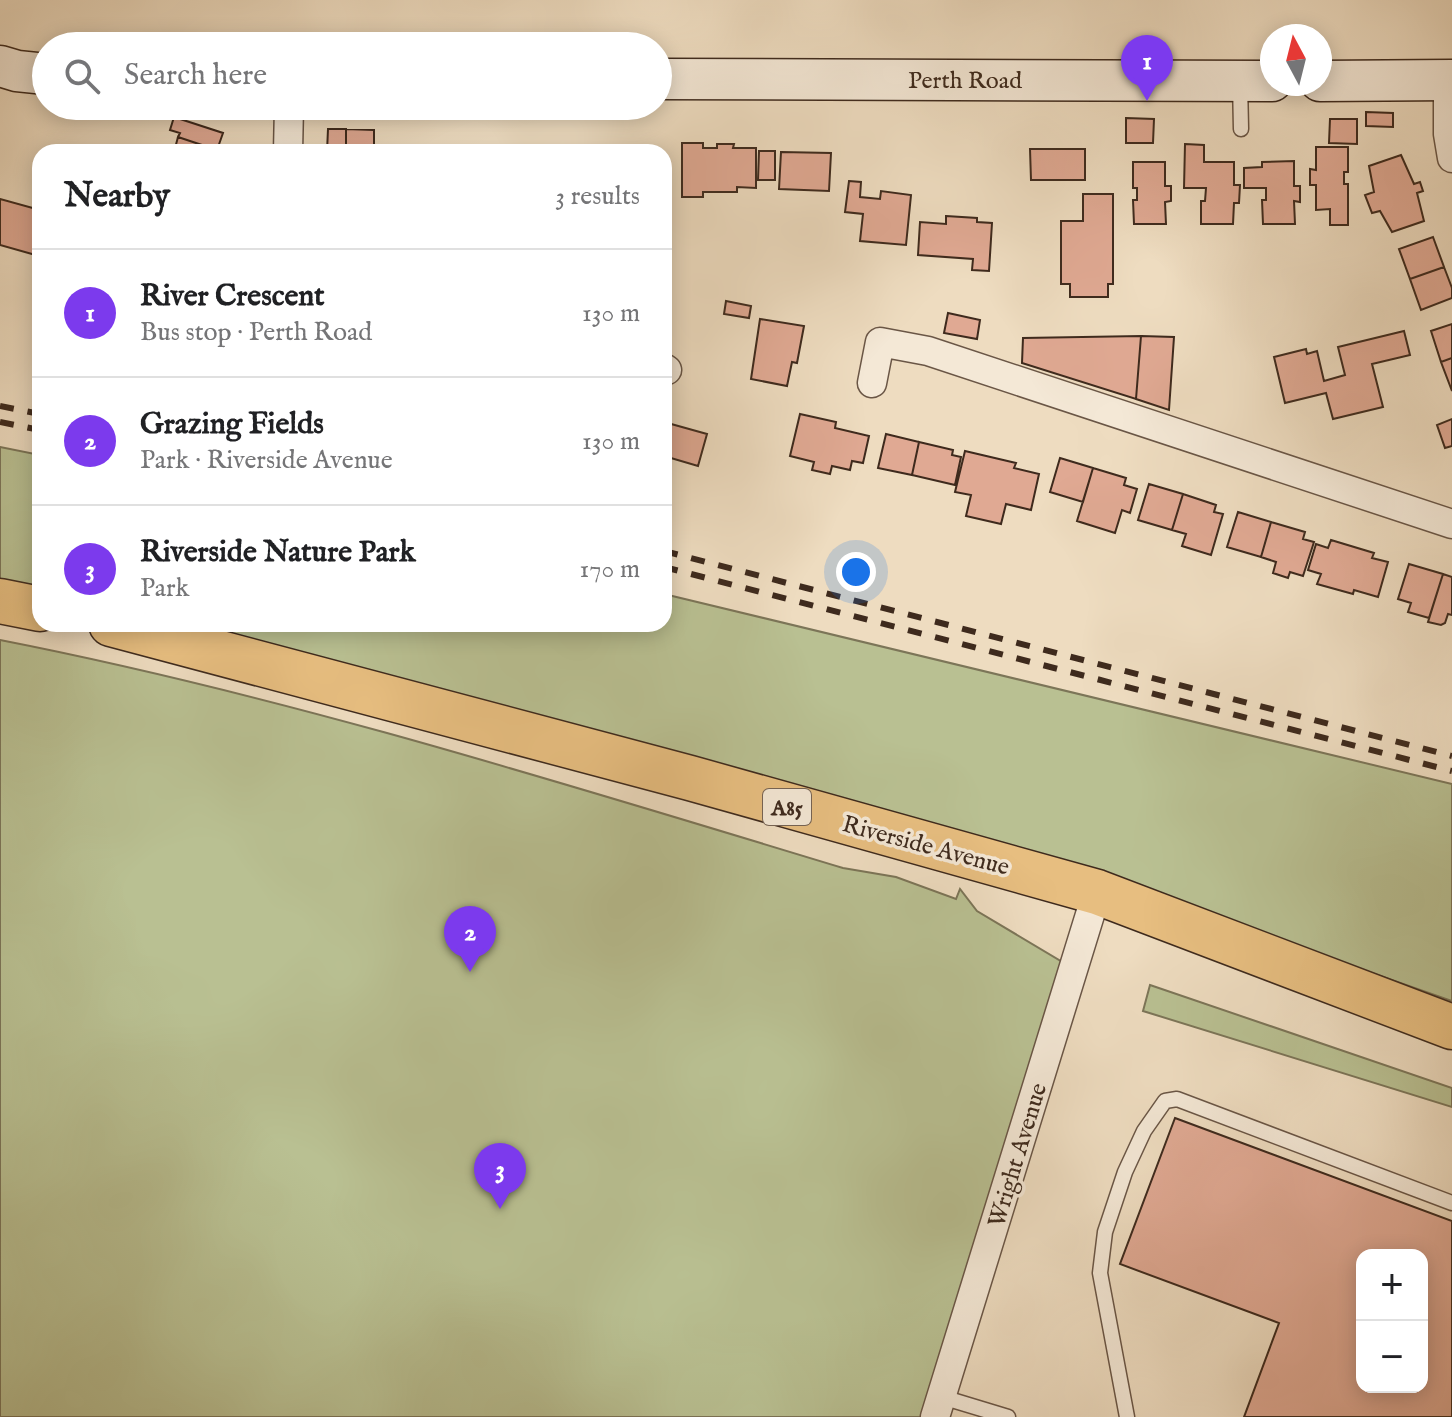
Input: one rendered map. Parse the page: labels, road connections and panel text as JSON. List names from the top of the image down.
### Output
{
  "streets": {
    "main road": ["A85", "Riverside Avenue"],
    "street": ["Perth Road", "Wright Avenue"]
  },
  "crossings": [
    ["Riverside Avenue", "Wright Avenue"]
  ],
  "north": "top",
  "page": {
    "search": "Search here",
    "pins": ["1", "2", "3"],
    "heading": ["Nearby", "3 results"],
    "list": [
      {
        "mark": "1",
        "name": "River Crescent",
        "note": "Bus stop · Perth Road",
        "value": "130 m"
      },
      {
        "mark": "2",
        "name": "Grazing Fields",
        "note": "Park · Riverside Avenue",
        "value": "130 m"
      },
      {
        "mark": "3",
        "name": "Riverside Nature Park",
        "note": "Park",
        "value": "170 m"
      }
    ],
    "map_buttons": ["+", "−"]
  }
}
